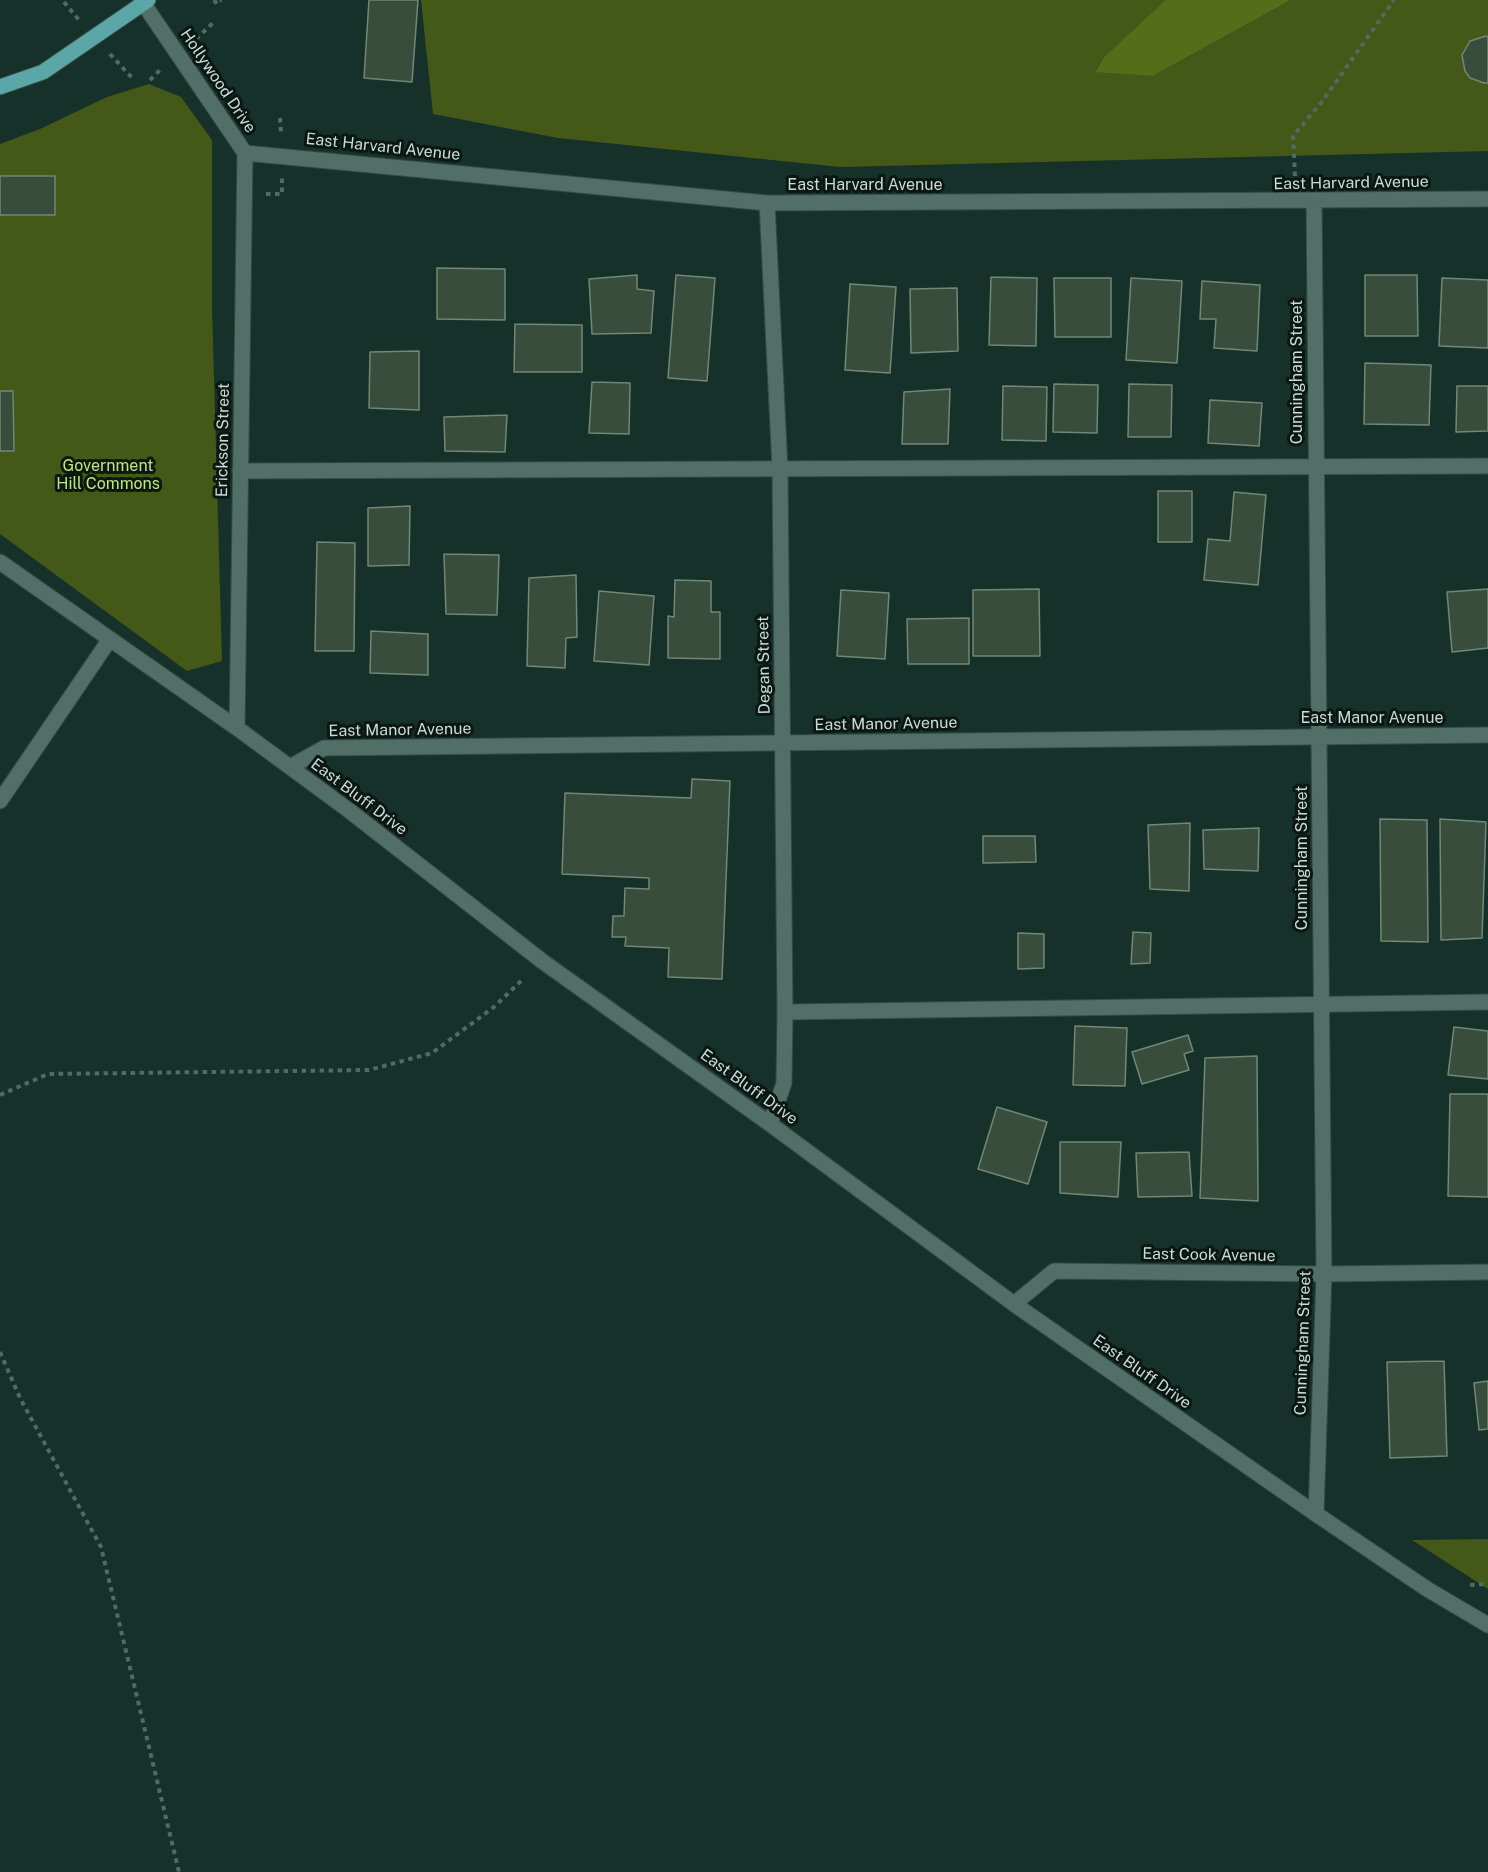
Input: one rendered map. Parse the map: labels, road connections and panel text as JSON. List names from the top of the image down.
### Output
{
  "streets": {
    "street": [
      "Hollywood Drive",
      "East Harvard Avenue",
      "Cunningham Street",
      "Erickson Street",
      "Degan Street",
      "East Manor Avenue",
      "East Bluff Drive",
      "East Cook Avenue"
    ]
  },
  "crossings": [
    ["Hollywood Drive", "East Harvard Avenue"],
    ["Hollywood Drive", "Erickson Street"],
    ["East Harvard Avenue", "Cunningham Street"],
    ["East Harvard Avenue", "Erickson Street"],
    ["East Harvard Avenue", "Degan Street"],
    ["Cunningham Street", "East Manor Avenue"],
    ["Cunningham Street", "East Bluff Drive"],
    ["Cunningham Street", "East Cook Avenue"],
    ["Erickson Street", "East Bluff Drive"],
    ["Degan Street", "East Manor Avenue"],
    ["Degan Street", "East Bluff Drive"],
    ["East Manor Avenue", "East Bluff Drive"],
    ["East Bluff Drive", "East Cook Avenue"]
  ],
  "parks": ["Government Hill Commons"]
}
